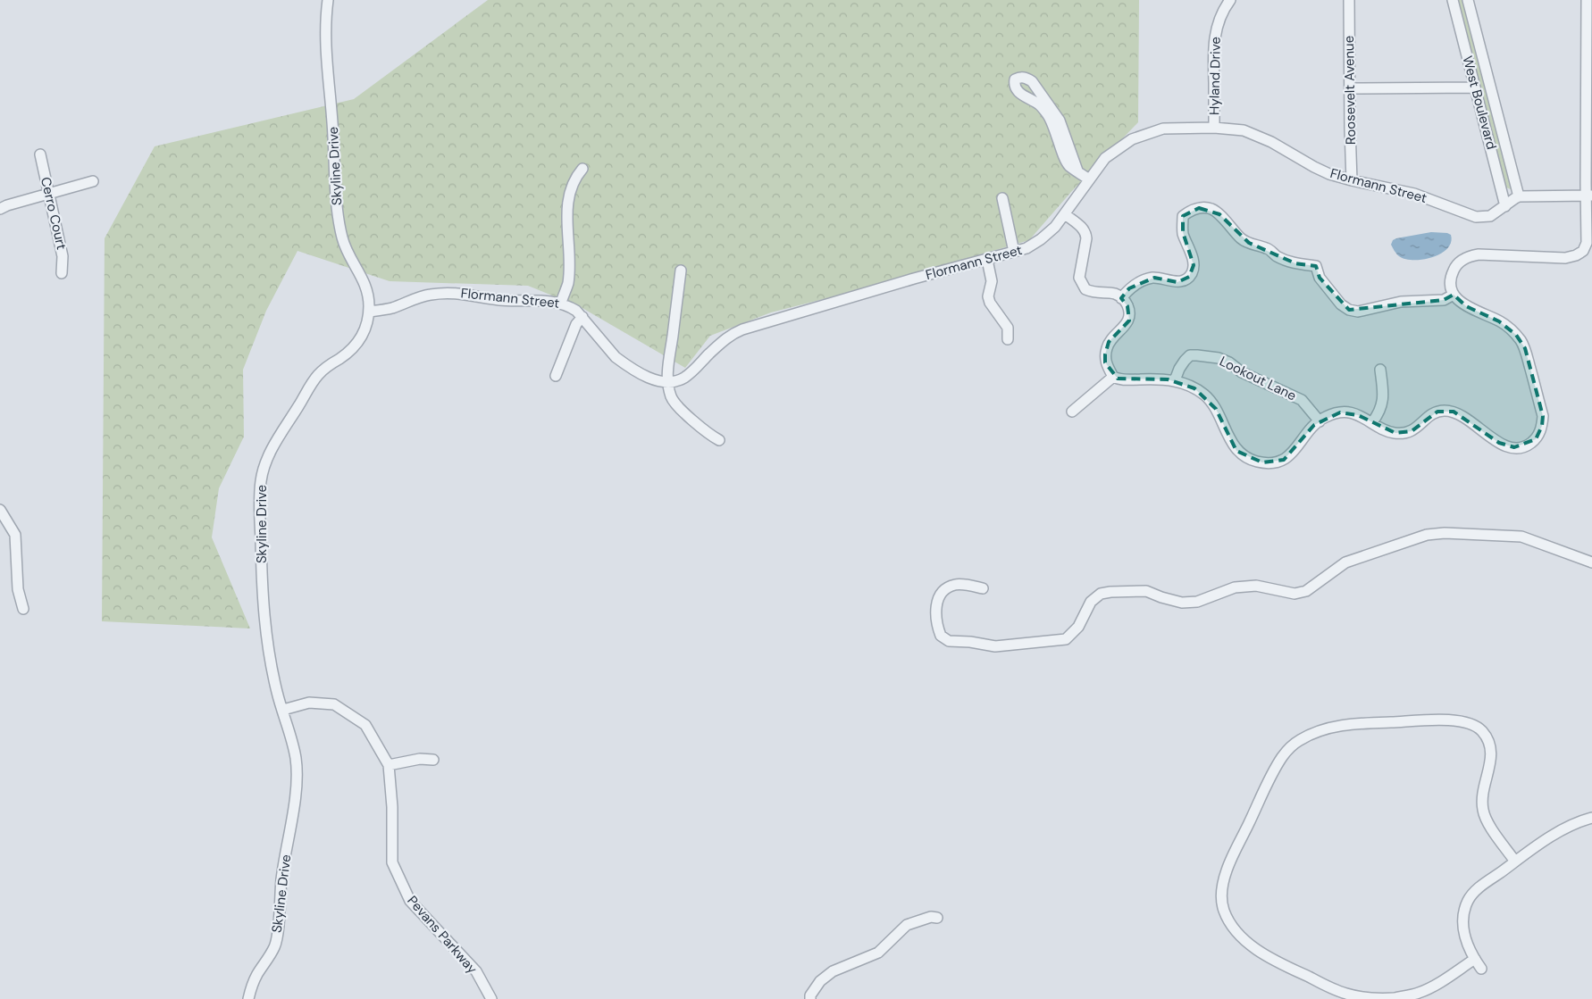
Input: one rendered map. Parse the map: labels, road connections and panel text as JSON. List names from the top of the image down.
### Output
{
  "streets": {
    "street": [
      "Hyland Drive",
      "Roosevelt Avenue",
      "West Boulevard",
      "Skyline Drive",
      "Flormann Street",
      "Cerro Court",
      "Lookout Lane",
      "Pevans Parkway"
    ]
  },
  "crossings": [
    ["Hyland Drive", "Flormann Street"],
    ["Roosevelt Avenue", "Flormann Street"],
    ["West Boulevard", "Flormann Street"],
    ["Skyline Drive", "Flormann Street"],
    ["Skyline Drive", "Pevans Parkway"]
  ]
}
